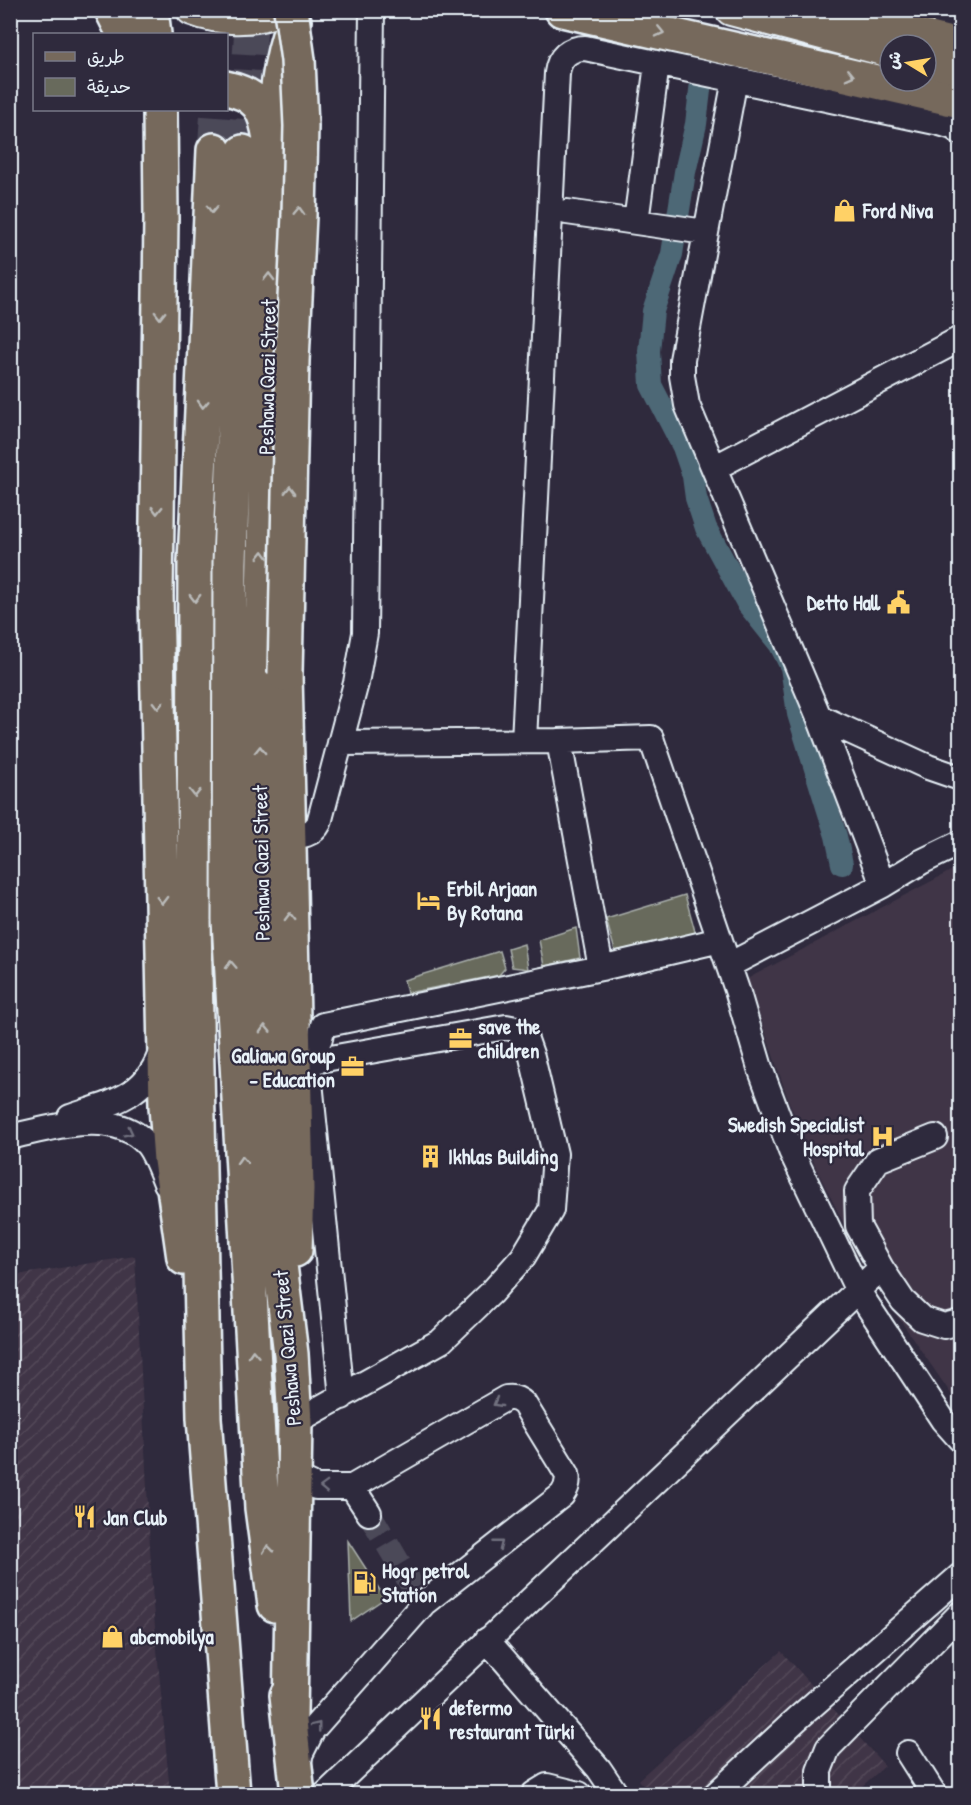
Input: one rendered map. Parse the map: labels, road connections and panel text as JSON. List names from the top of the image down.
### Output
{
  "streets": {
    "highway": ["Peshawa Qazi Street"]
  },
  "places": {
    "shop": ["Ford Niva", "abcmobilya"],
    "public building": ["Detto Hall"],
    "hotel": ["Erbil Arjaan By Rotana"],
    "office": ["save the children", "Galiawa Group - Education"],
    "hospital": ["Swedish Specialist Hospital"],
    "building": ["Ikhlas Building"],
    "restaurant": ["Jan Club", "defermo restaurant Türki"],
    "fuel station": ["Hogr petrol Station"]
  },
  "legend": ["طريق", "حديقة"],
  "north": "left"
}
